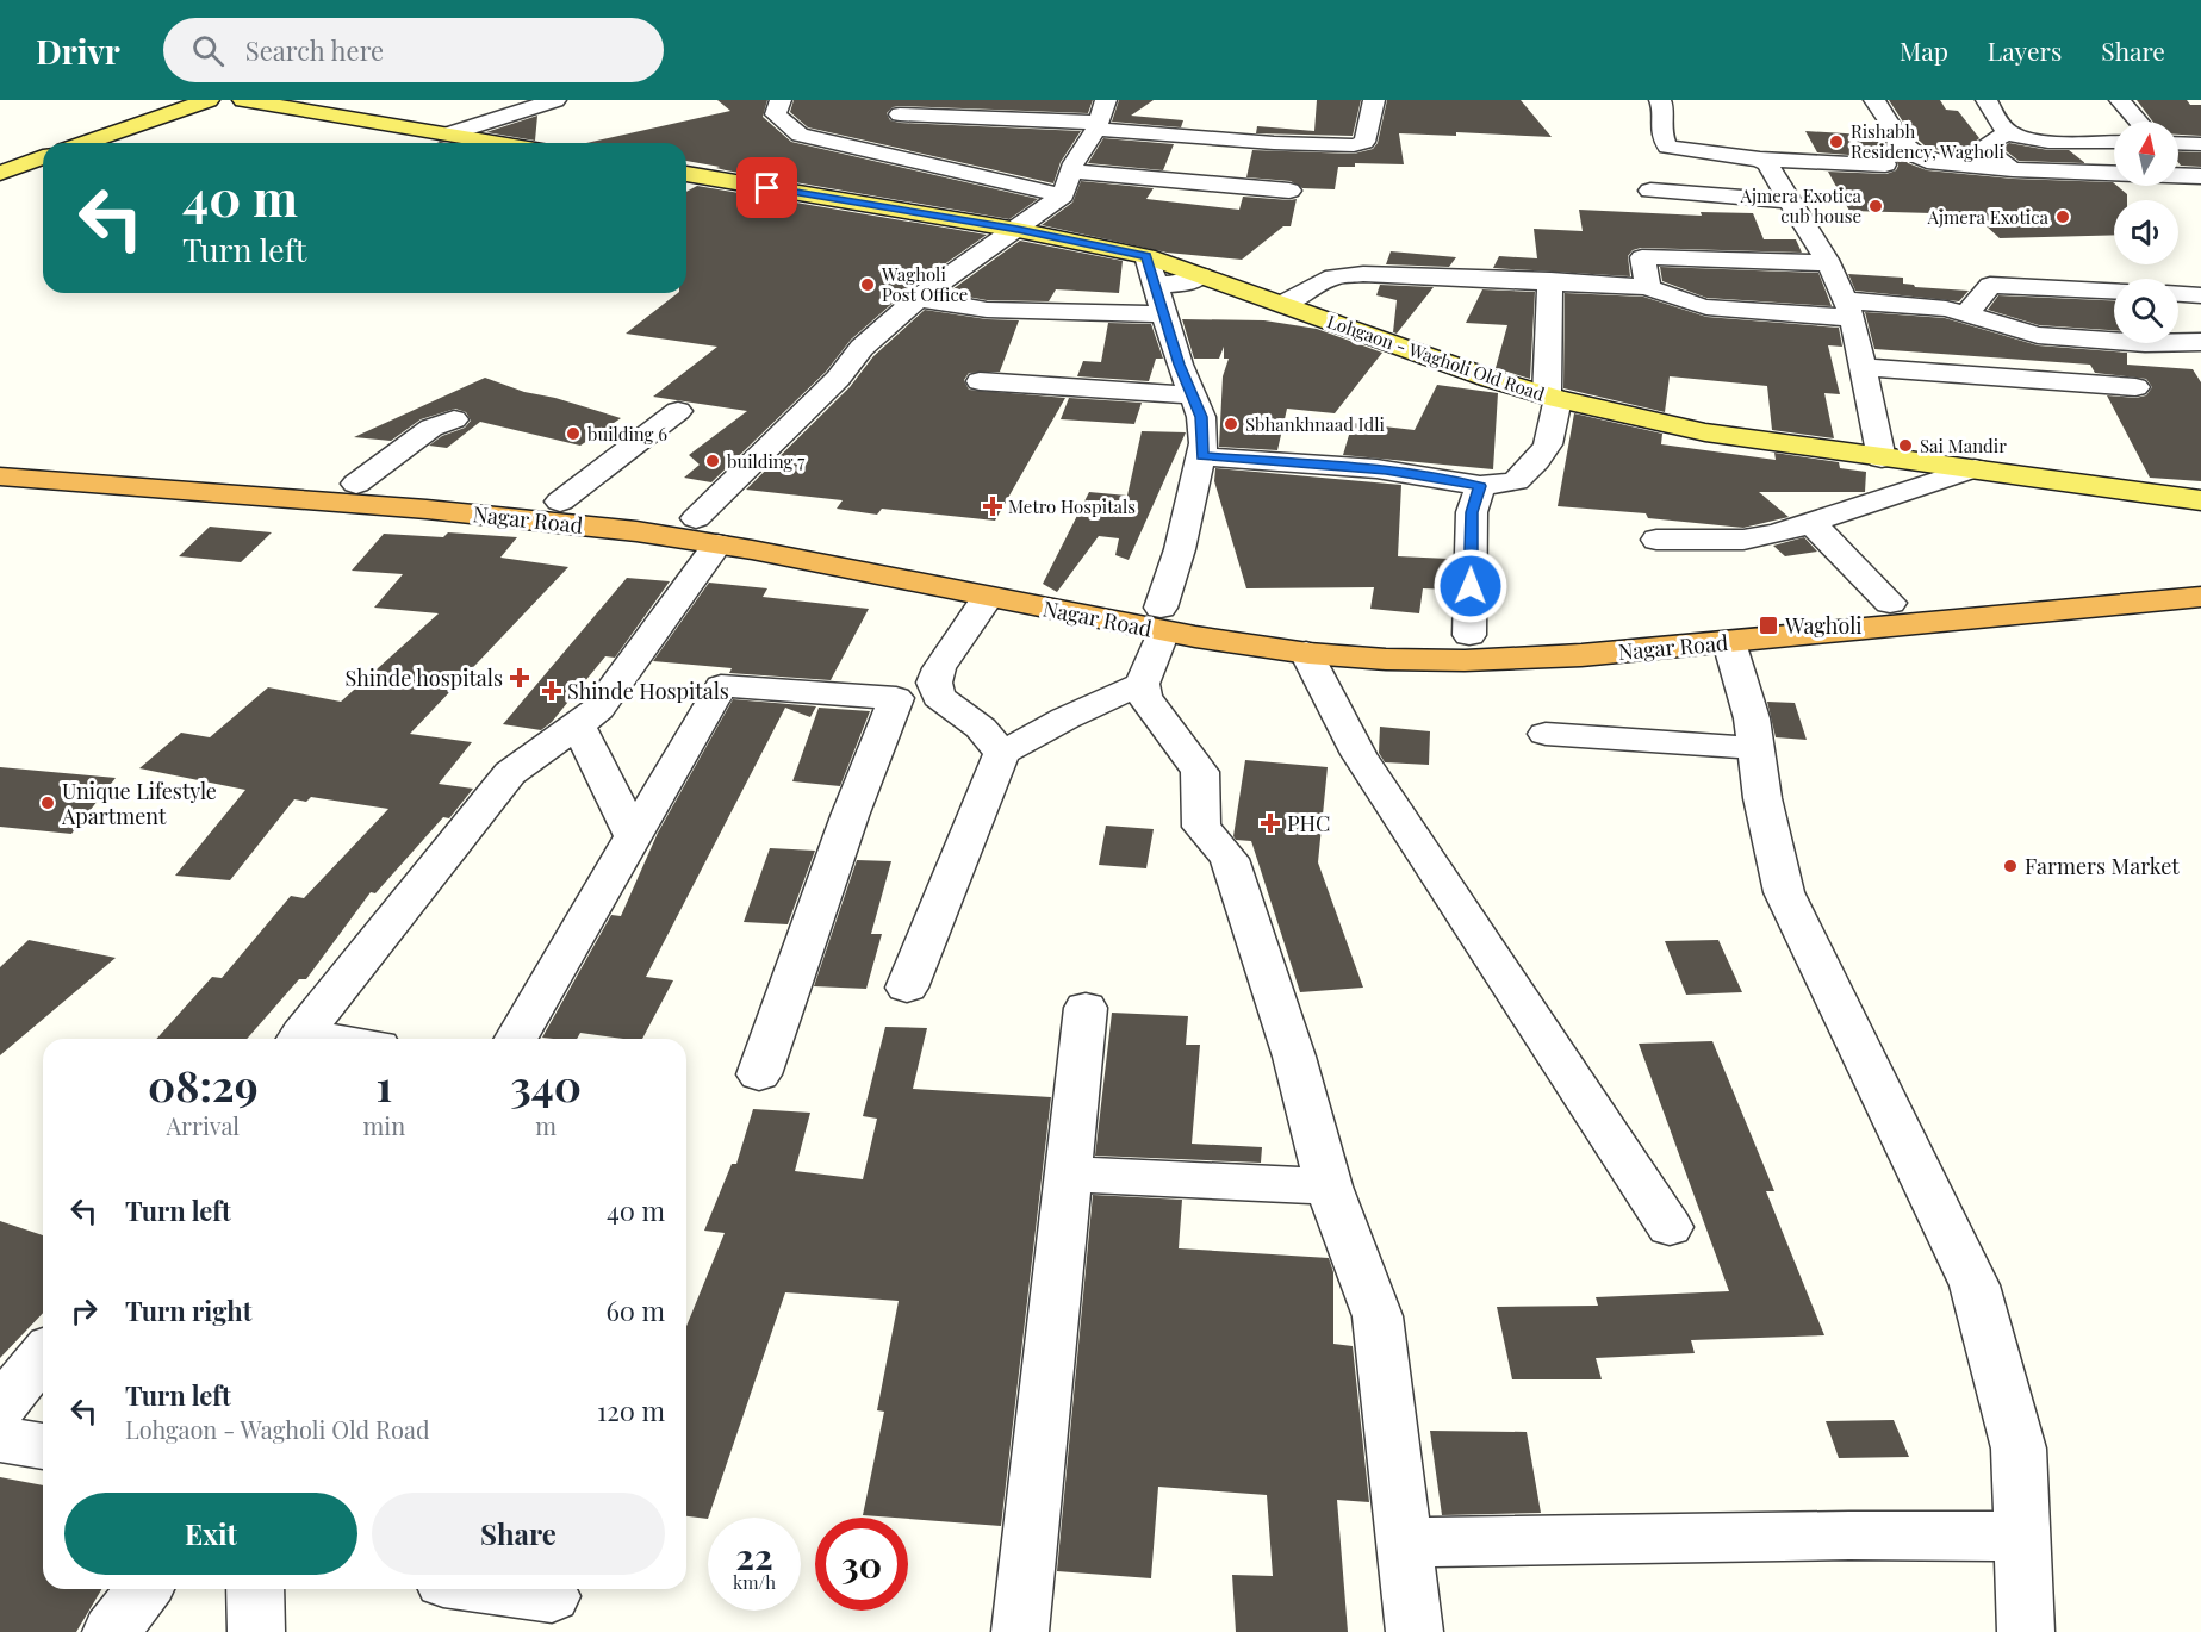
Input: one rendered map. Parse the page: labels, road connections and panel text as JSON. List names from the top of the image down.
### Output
{
  "streets": {
    "highway": ["Nagar Road"],
    "main road": ["Lohgaon - Wagholi Old Road"]
  },
  "places": {
    "other": [
      "Rishabh Residency, Wagholi",
      "Ajmera Exotica cub house",
      "Ajmera Exotica",
      "Wagholi Post Office",
      "Sbhankhnaad Idli",
      "building 6",
      "Sai Mandir",
      "building 7",
      "Unique Lifestyle Apartment",
      "Farmers Market"
    ],
    "health": [
      "Metro Hospitals",
      "Shinde hospitals",
      "Shinde Hospitals",
      "PHC"
    ],
    "transit": ["Wagholi"]
  },
  "north": "top",
  "page": {
    "header": "Drivr",
    "search": "Search here",
    "nav": ["Map", "Layers", "Share"],
    "turn": ["40 m", "Turn left"],
    "eta": [
      "08:29",
      "Arrival",
      "1",
      "min",
      "340",
      "m"
    ],
    "list": [
      {
        "name": "Turn left",
        "value": "40 m"
      },
      {
        "name": "Turn right",
        "value": "60 m"
      },
      {
        "name": "Turn left",
        "note": "Lohgaon - Wagholi Old Road",
        "value": "120 m"
      }
    ],
    "buttons": ["Exit", "Share"],
    "speed": "22 km/h",
    "limit": "30"
  }
}
